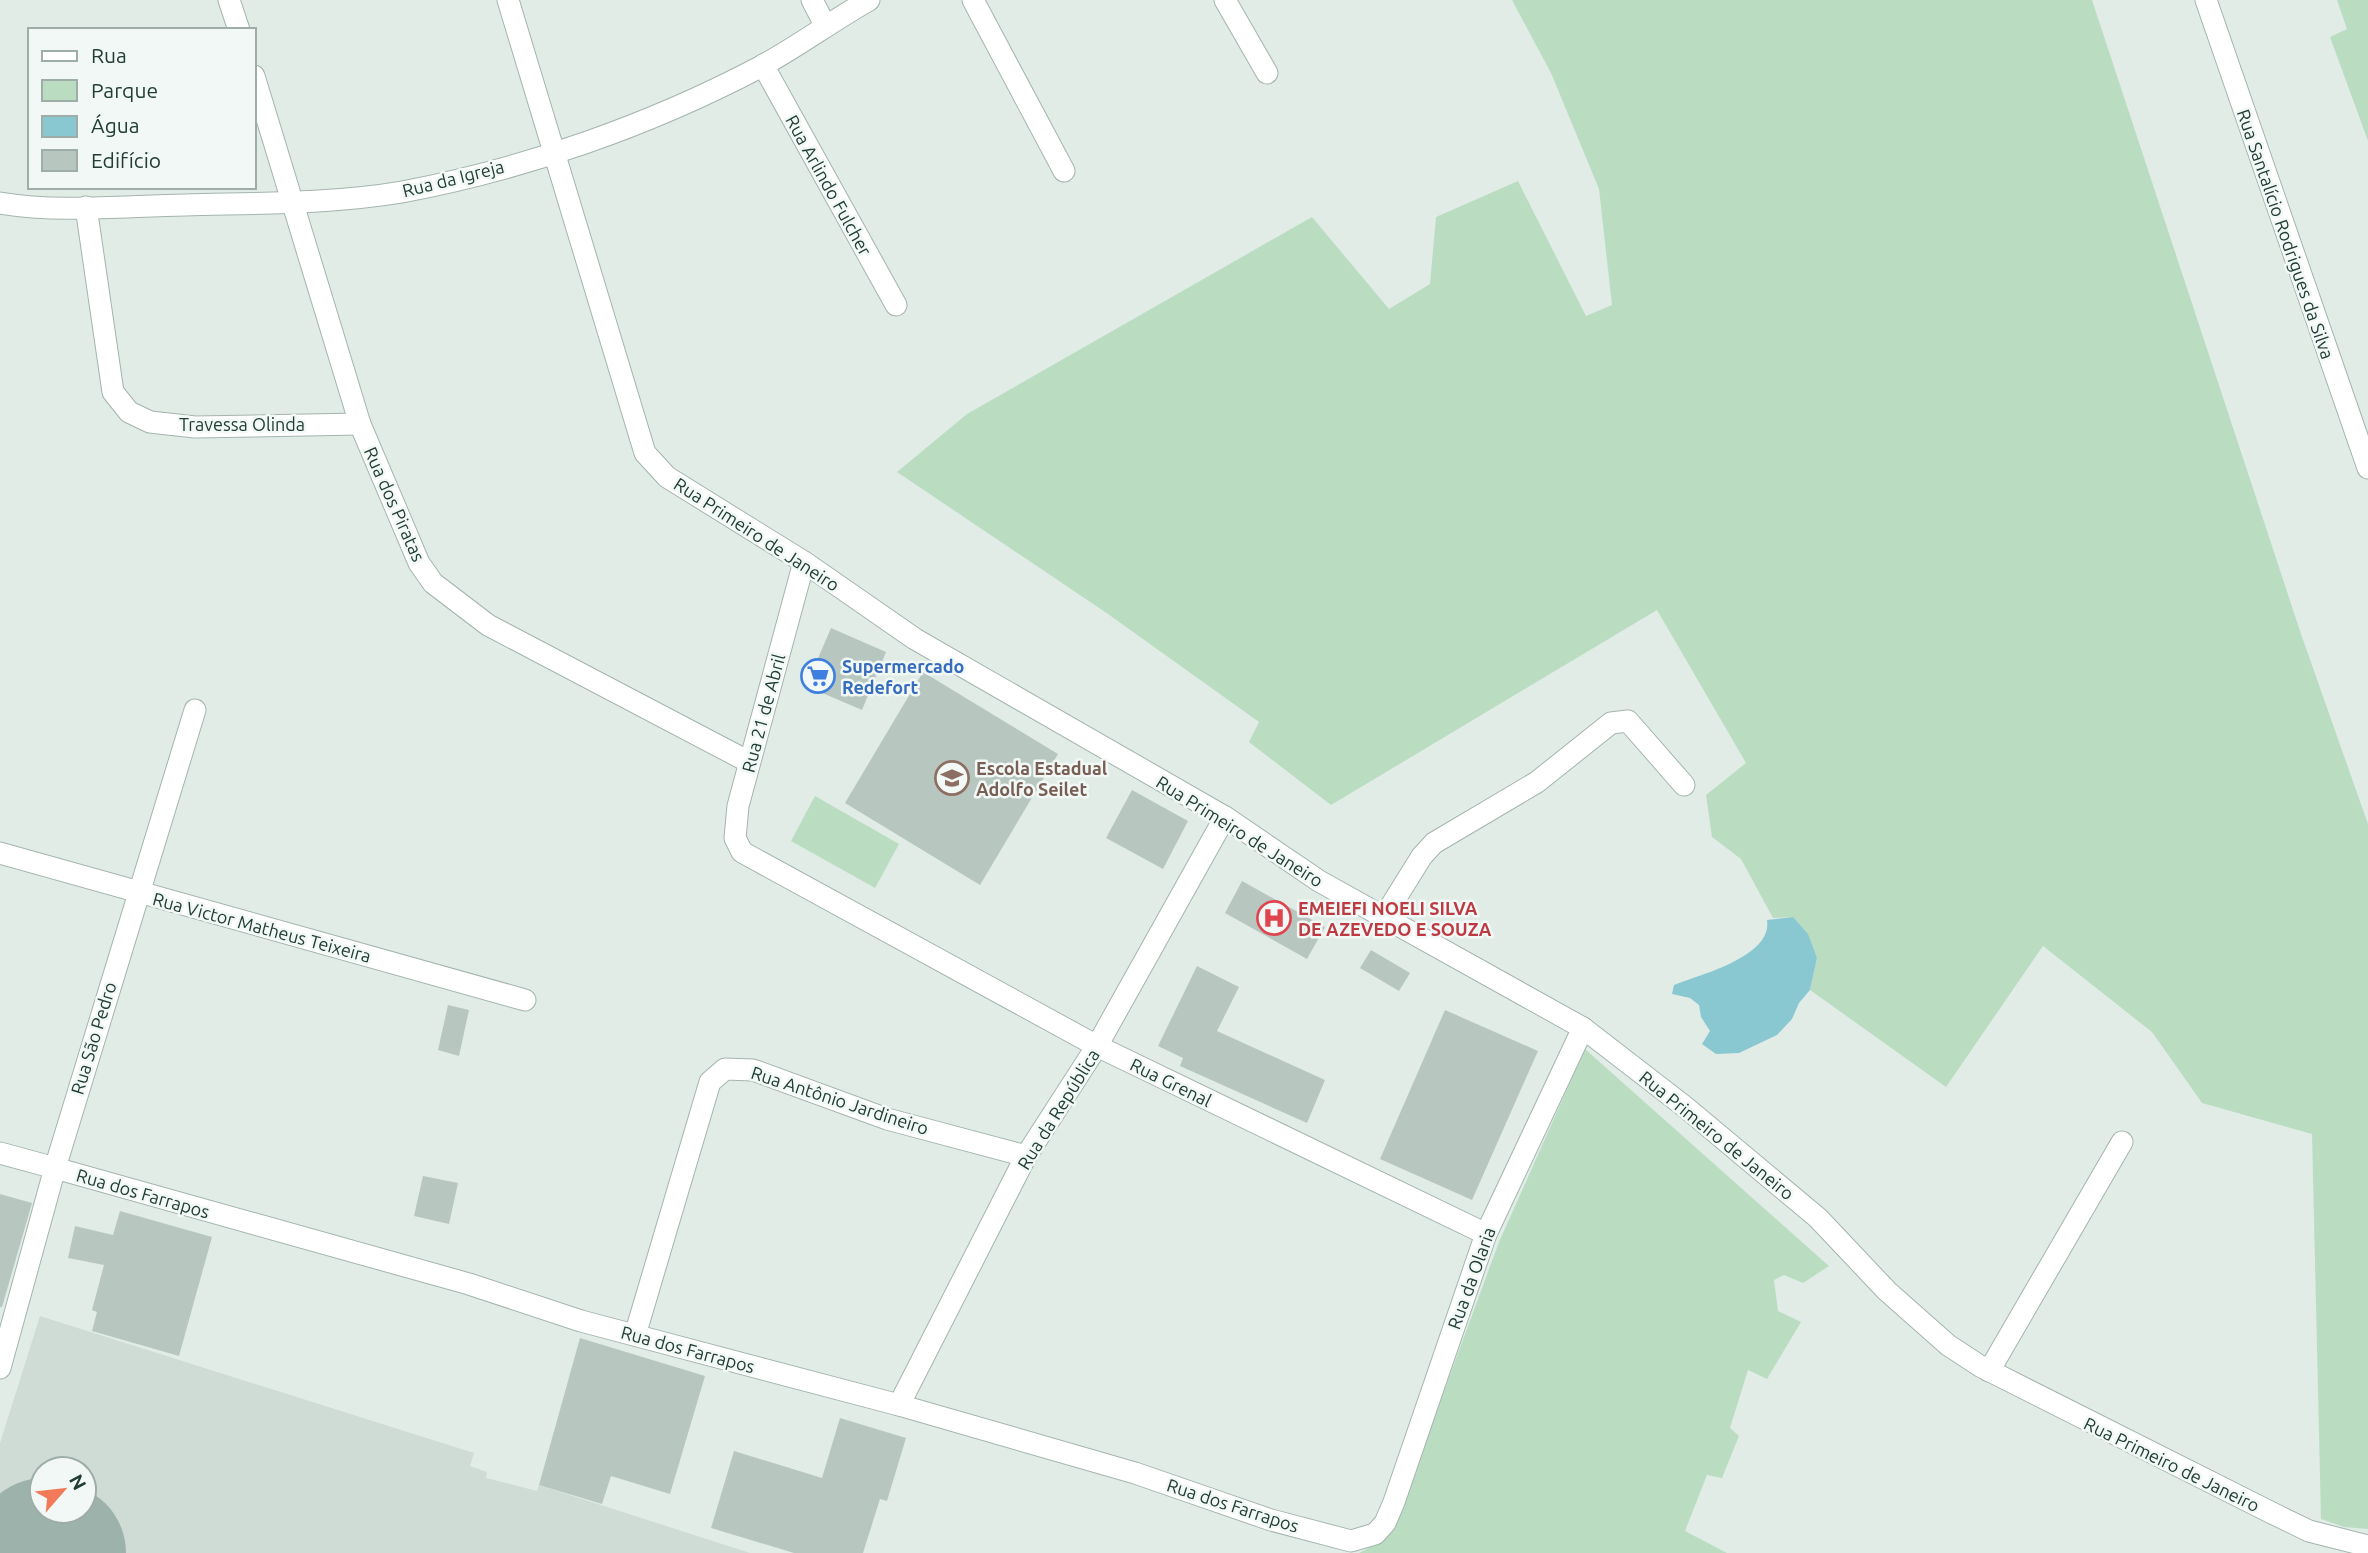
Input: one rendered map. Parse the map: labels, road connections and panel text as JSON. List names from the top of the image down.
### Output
{
  "streets": {
    "street": [
      "Rua da Igreja",
      "Rua Arlindo Fulcher",
      "Rua Santalício Rodrigues da Silva",
      "Travessa Olinda",
      "Rua dos Piratas",
      "Rua Primeiro de Janeiro",
      "Rua 21 de Abril",
      "Rua Victor Matheus Teixeira",
      "Rua São Pedro",
      "Rua Grenal",
      "Rua Antônio Jardineiro",
      "Rua da República",
      "Rua dos Farrapos",
      "Rua da Olaria"
    ]
  },
  "crossings": [
    ["Rua da Igreja", "Rua Arlindo Fulcher"],
    ["Rua da Igreja", "Travessa Olinda"],
    ["Rua da Igreja", "Rua dos Piratas"],
    ["Rua da Igreja", "Rua Primeiro de Janeiro"],
    ["Travessa Olinda", "Rua dos Piratas"],
    ["Rua dos Piratas", "Rua 21 de Abril"],
    ["Rua Primeiro de Janeiro", "Rua 21 de Abril"],
    ["Rua Primeiro de Janeiro", "Rua da República"],
    ["Rua Primeiro de Janeiro", "Rua da Olaria"],
    ["Rua 21 de Abril", "Rua Grenal"],
    ["Rua Victor Matheus Teixeira", "Rua São Pedro"],
    ["Rua São Pedro", "Rua dos Farrapos"],
    ["Rua Grenal", "Rua da República"],
    ["Rua Grenal", "Rua da Olaria"],
    ["Rua Antônio Jardineiro", "Rua da República"],
    ["Rua Antônio Jardineiro", "Rua dos Farrapos"],
    ["Rua da República", "Rua dos Farrapos"],
    ["Rua dos Farrapos", "Rua da Olaria"]
  ],
  "places": {
    "supermarket": ["Supermercado Redefort"],
    "school or university": ["Escola Estadual Adolfo Seilet"],
    "hospital": ["EMEIEFI NOELI SILVA DE AZEVEDO E SOUZA"]
  },
  "legend": [
    "Rua",
    "Parque",
    "Água",
    "Edifício"
  ],
  "north": "top right"
}
